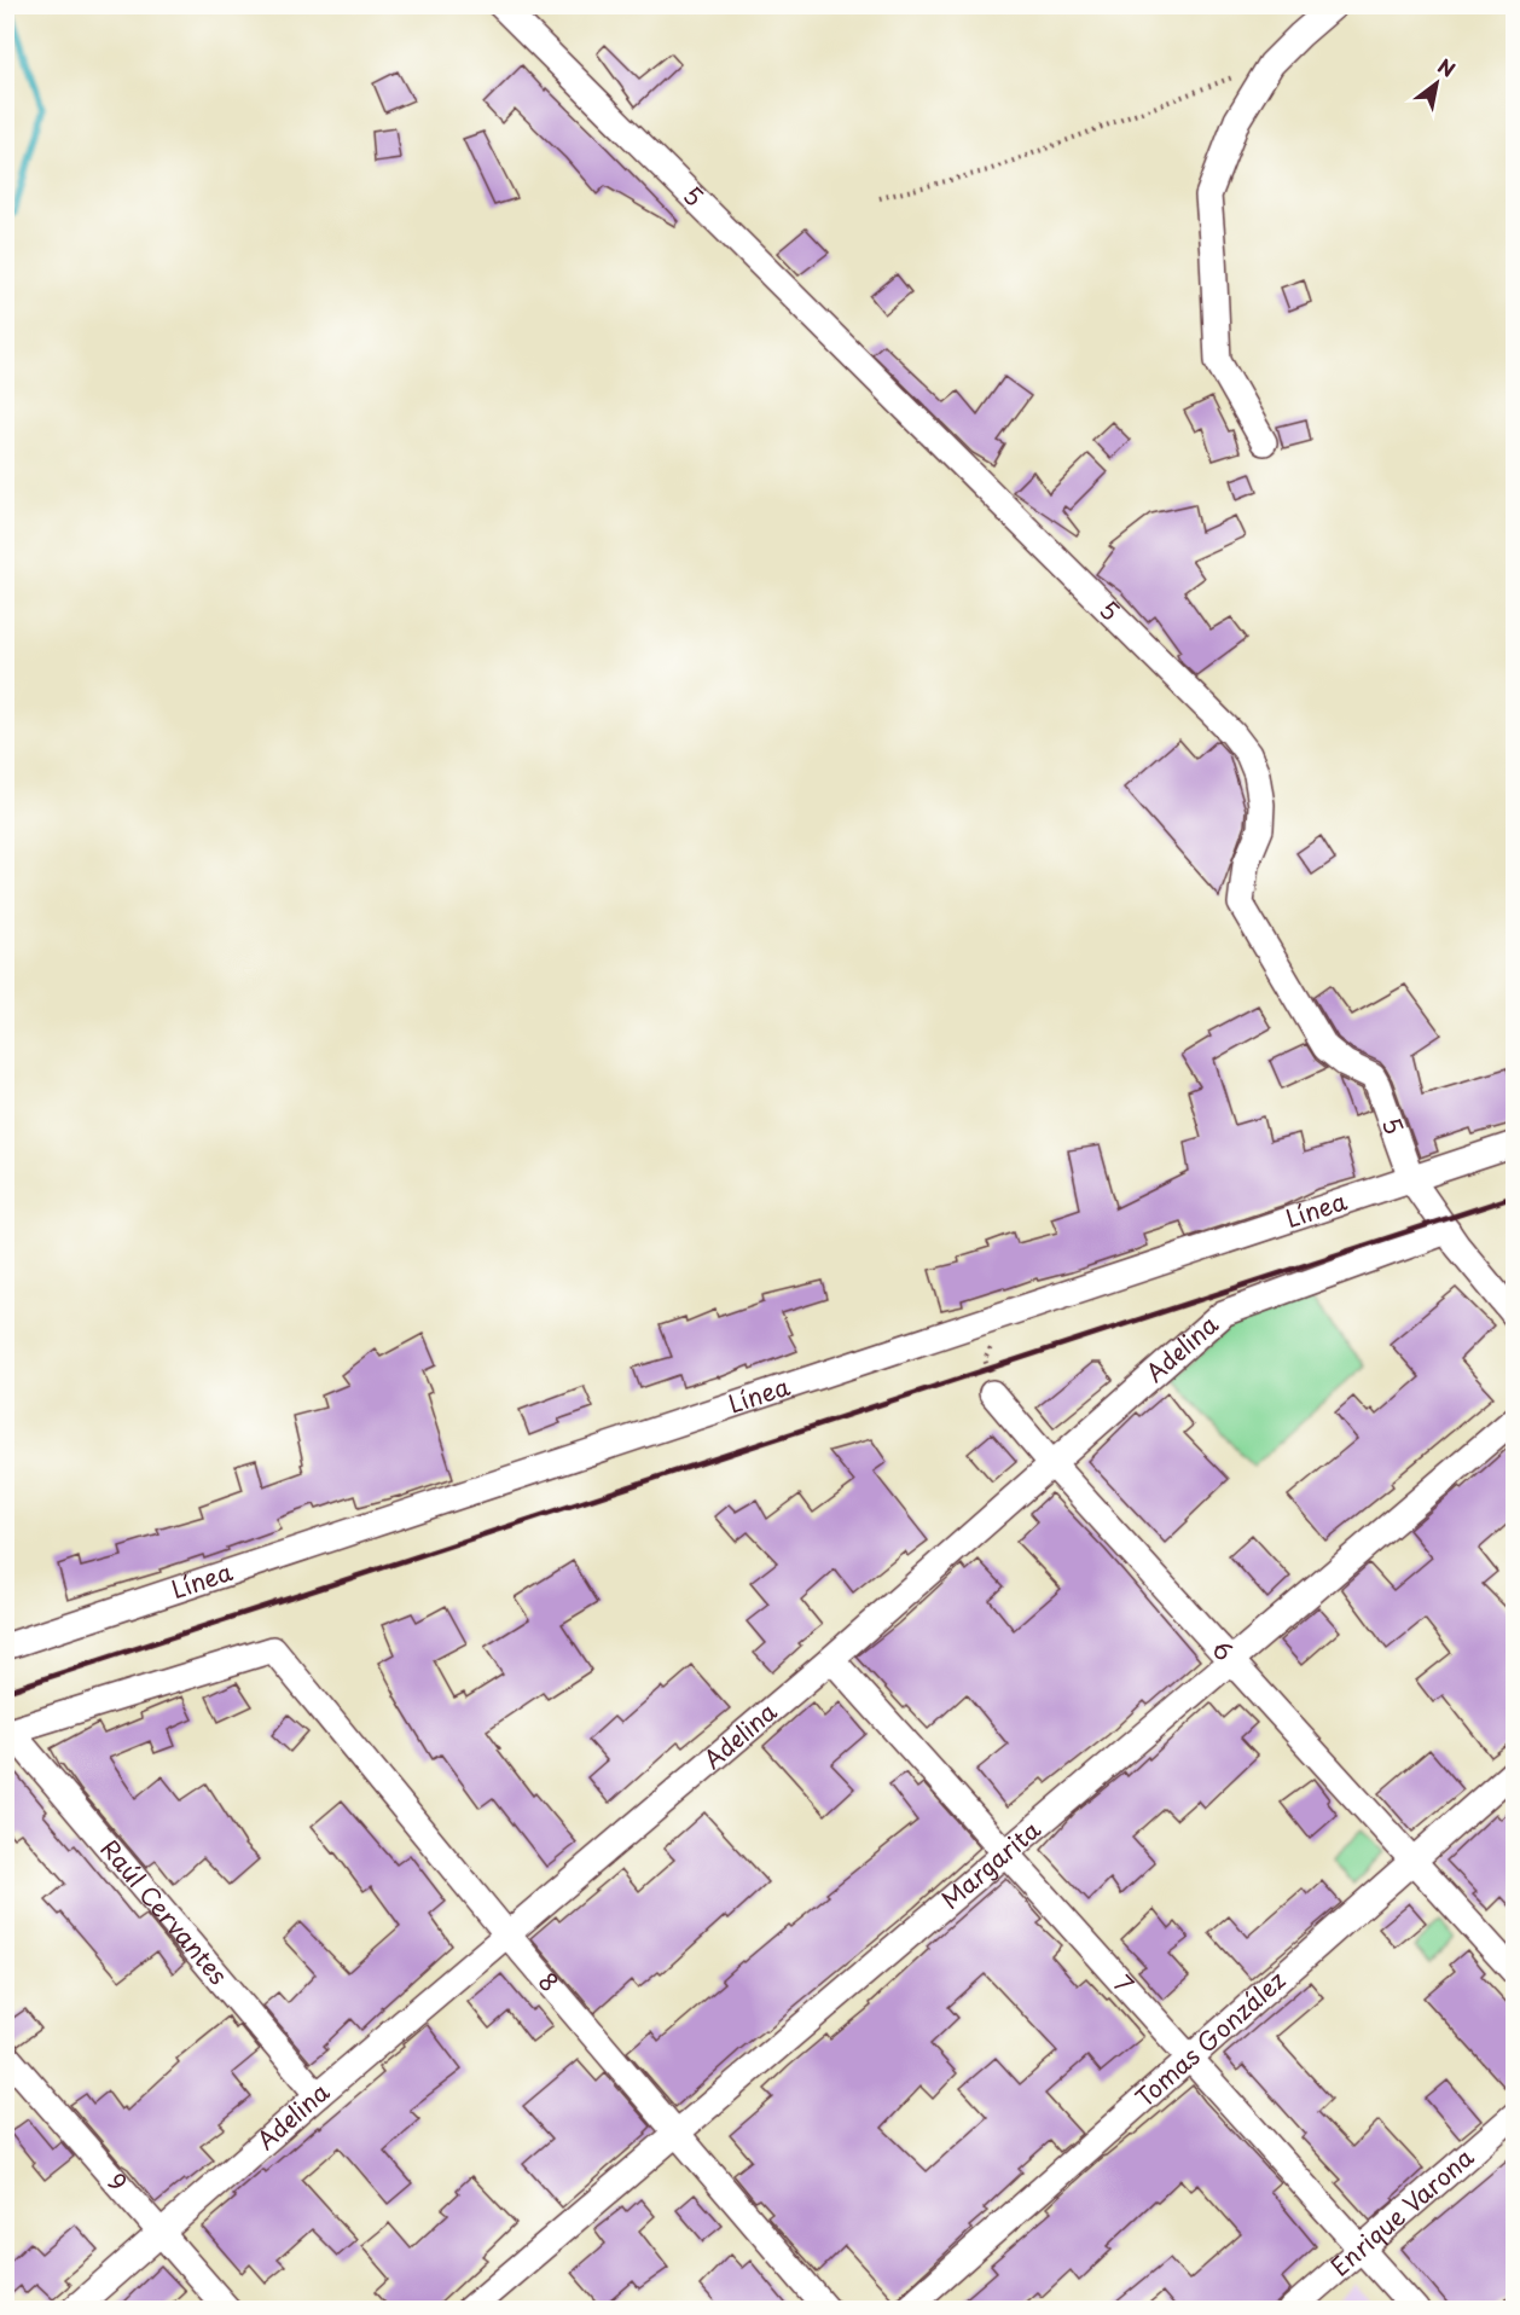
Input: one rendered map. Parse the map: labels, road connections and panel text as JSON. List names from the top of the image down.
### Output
{
  "streets": {
    "street": [
      "5",
      "Línea",
      "Adelina",
      "6",
      "Margarita",
      "Raúl Cervantes",
      "8",
      "7",
      "Tomas González",
      "9",
      "Enrique Varona"
    ]
  },
  "crossings": [
    ["5", "Línea"],
    ["5", "Adelina"],
    ["Adelina", "6"],
    ["Adelina", "Raúl Cervantes"],
    ["Adelina", "8"],
    ["Adelina", "7"],
    ["Adelina", "9"],
    ["6", "Margarita"],
    ["6", "Tomas González"],
    ["Margarita", "8"],
    ["Margarita", "7"],
    ["Raúl Cervantes", "8"],
    ["7", "Tomas González"],
    ["7", "Enrique Varona"]
  ],
  "north": "top right"
}
